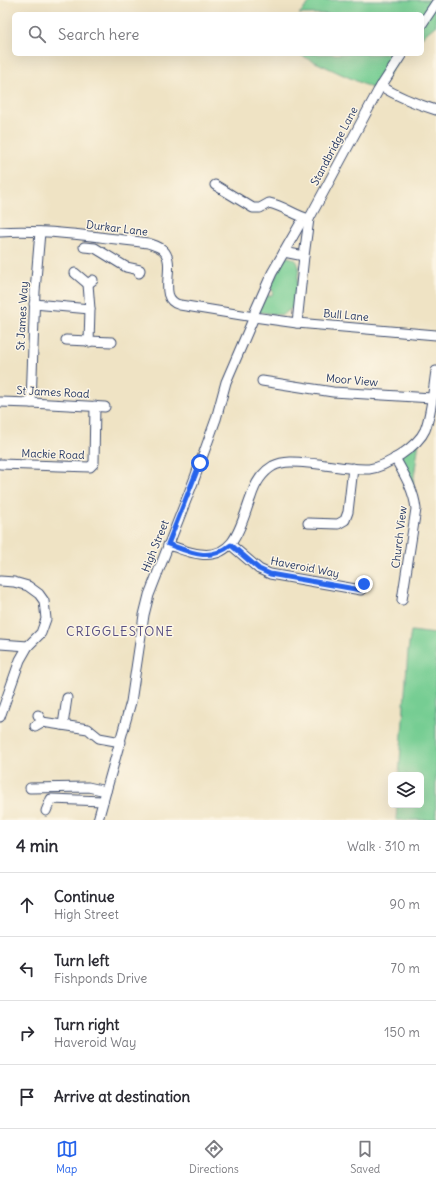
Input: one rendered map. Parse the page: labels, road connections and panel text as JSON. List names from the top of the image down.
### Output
{
  "streets": {
    "street": [
      "Standbridge Lane",
      "Durkar Lane",
      "Bull Lane",
      "St James Way",
      "Moor View",
      "St James Road",
      "Mackie Road",
      "Church View",
      "High Street",
      "Haveroid Way"
    ]
  },
  "crossings": [
    ["Standbridge Lane", "Bull Lane"],
    ["Durkar Lane", "Bull Lane"],
    ["Durkar Lane", "St James Way"],
    ["Durkar Lane", "High Street"],
    ["Bull Lane", "High Street"],
    ["St James Way", "St James Road"],
    ["St James Road", "Mackie Road"]
  ],
  "districts": ["CRIGGLESTONE"],
  "page": {
    "search": "Search here",
    "heading": ["4 min", "Walk · 310 m"],
    "list": [
      ["Continue", "High Street", "90 m"],
      ["Turn left", "Fishponds Drive", "70 m"],
      ["Turn right", "Haveroid Way", "150 m"],
      "Arrive at destination"
    ],
    "nav": ["Map", "Directions", "Saved"]
  }
}
